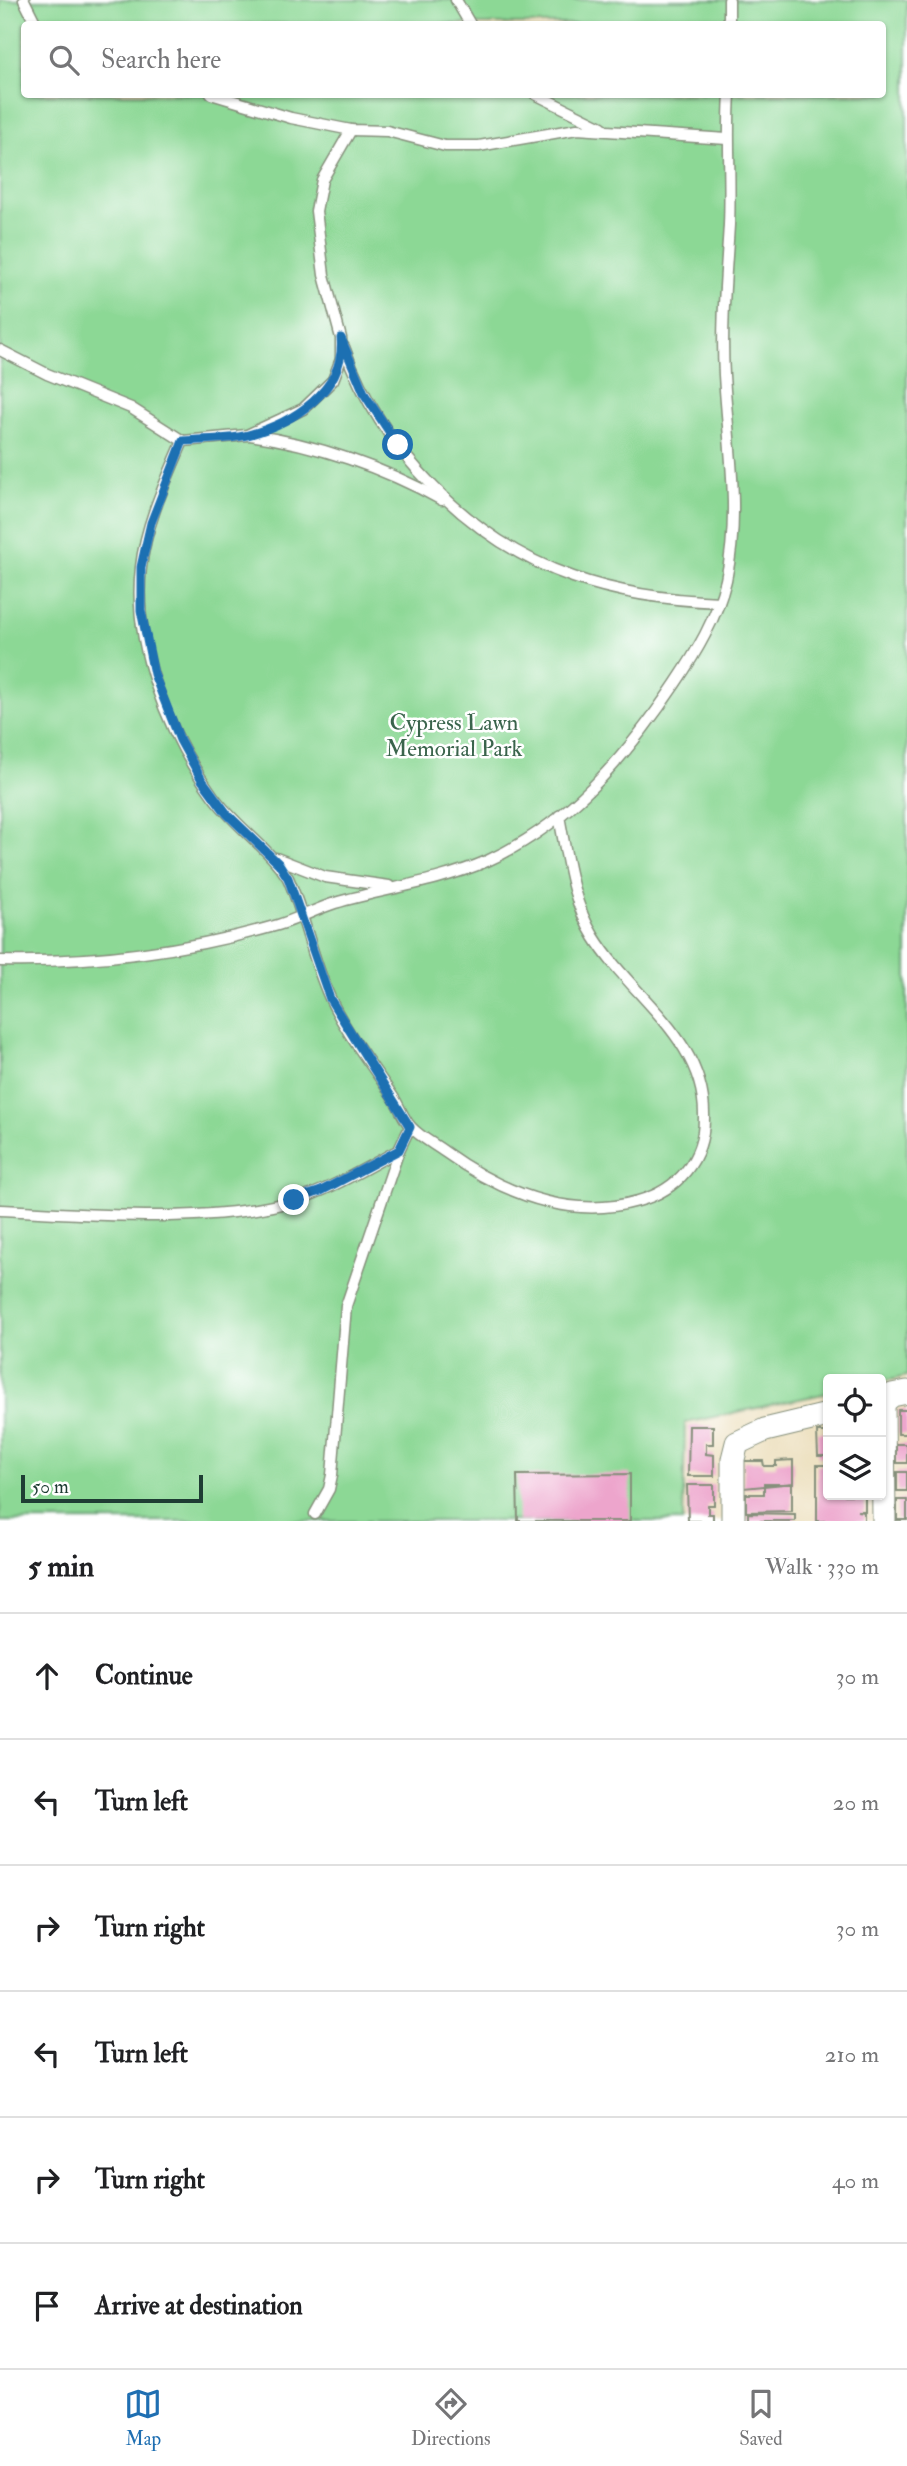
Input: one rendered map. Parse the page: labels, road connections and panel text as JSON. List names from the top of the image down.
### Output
{
  "parks": ["Cypress Lawn Memorial Park"],
  "scale_bar": "50 m",
  "page": {
    "search": "Search here",
    "scale": "50 m",
    "heading": ["5 min", "Walk · 330 m"],
    "list": [
      ["Continue", "30 m"],
      ["Turn left", "20 m"],
      ["Turn right", "30 m"],
      ["Turn left", "210 m"],
      ["Turn right", "40 m"],
      "Arrive at destination"
    ],
    "nav": ["Map", "Directions", "Saved"]
  }
}
